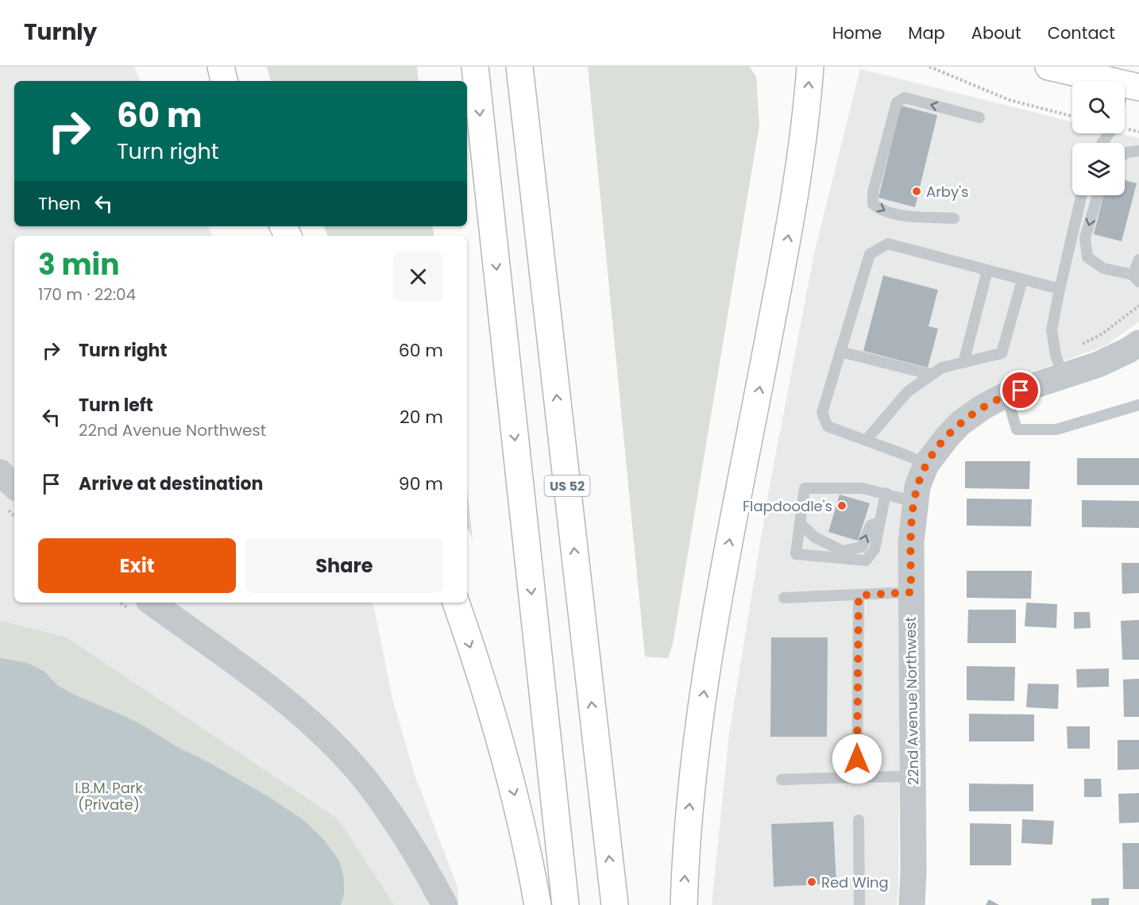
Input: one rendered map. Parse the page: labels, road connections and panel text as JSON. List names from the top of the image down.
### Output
{
  "streets": {
    "main road": ["US 52"],
    "street": ["22nd Avenue Northwest"]
  },
  "parks": ["I.B.M. Park (Private)"],
  "places": ["Arby's", "Flapdoodle's", "Red Wing"],
  "page": {
    "header": "Turnly",
    "nav": [
      "Home",
      "Map",
      "About",
      "Contact"
    ],
    "turn": ["60 m", "Turn right"],
    "then": "Then",
    "heading": ["3 min", "170 m · 22:04"],
    "list": [
      {
        "name": "Turn right",
        "value": "60 m"
      },
      {
        "name": "Turn left",
        "note": "22nd Avenue Northwest",
        "value": "20 m"
      },
      {
        "name": "Arrive at destination",
        "value": "90 m"
      }
    ],
    "buttons": ["Exit", "Share"]
  }
}
